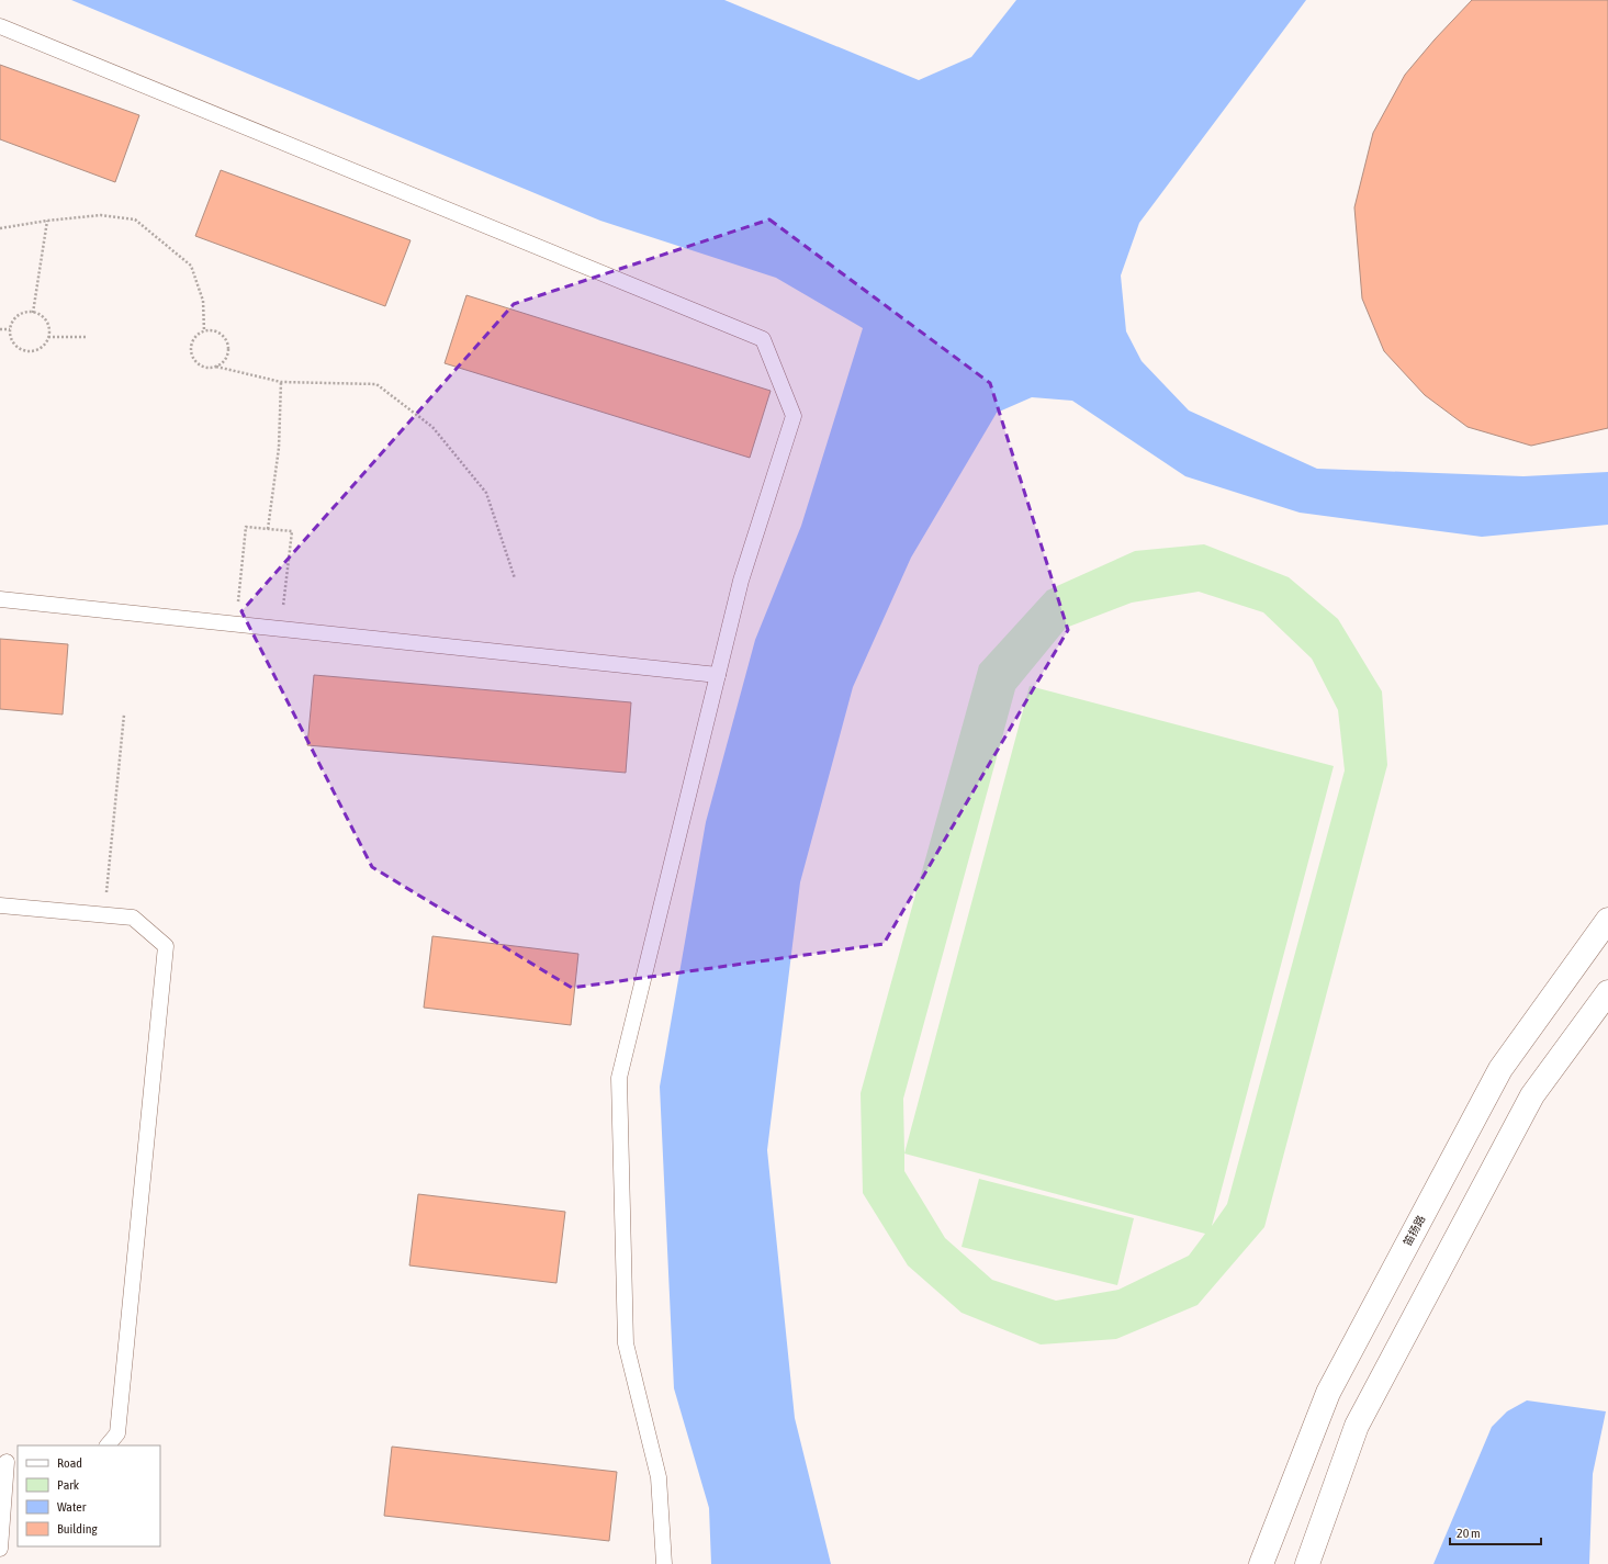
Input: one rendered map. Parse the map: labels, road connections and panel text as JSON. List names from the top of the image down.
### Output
{
  "streets": {
    "street": ["笛扬路"]
  },
  "legend": [
    "Road",
    "Park",
    "Water",
    "Building"
  ],
  "scale_bar": "20 m"
}
